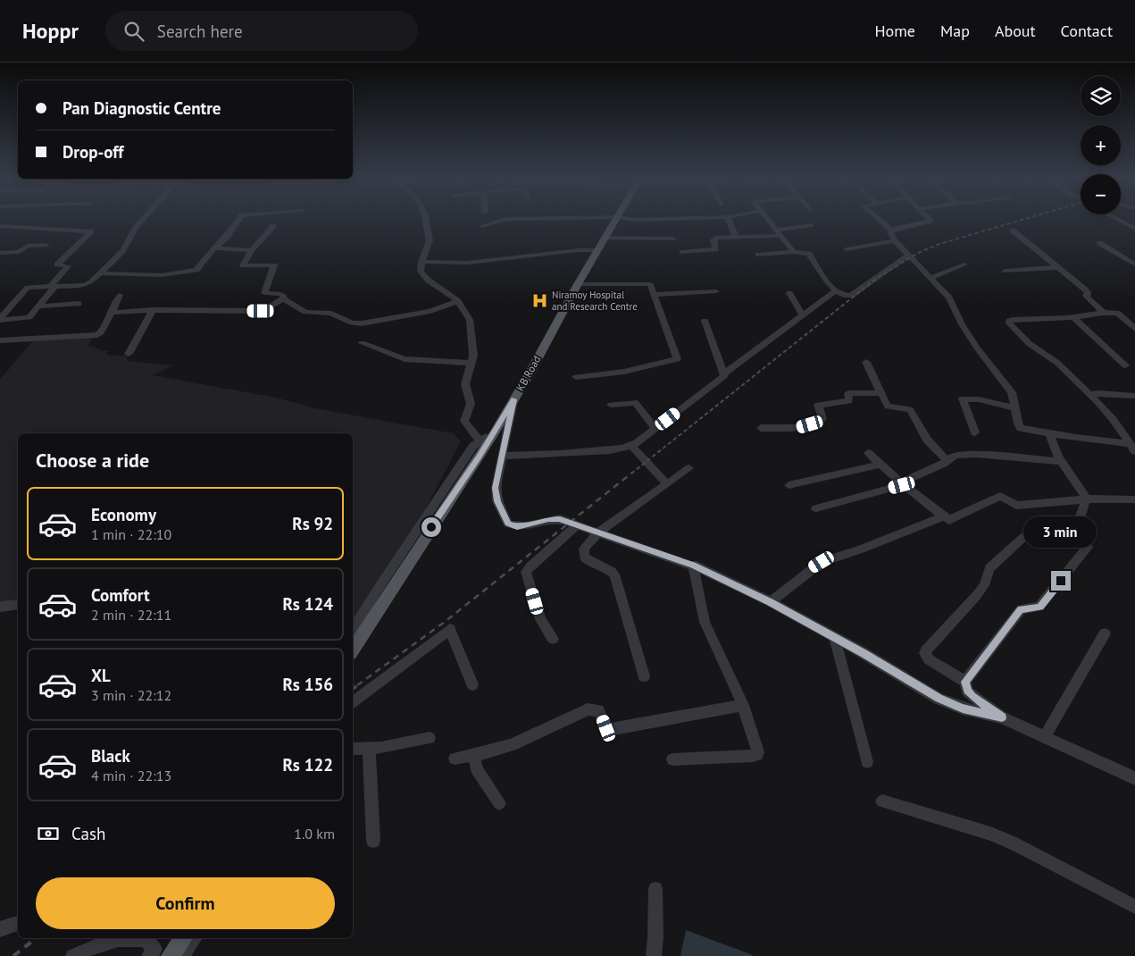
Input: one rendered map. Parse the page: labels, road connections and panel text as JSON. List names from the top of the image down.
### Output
{
  "streets": {
    "main road": ["KB Road"]
  },
  "places": {
    "hospital": ["Niramoy Hospital and Research Centre"]
  },
  "page": {
    "header": "Hoppr",
    "search": "Search here",
    "nav": [
      "Home",
      "Map",
      "About",
      "Contact"
    ],
    "map_buttons": ["+", "−"],
    "banner": ["Pan Diagnostic Centre", "Drop-off"],
    "heading": "Choose a ride",
    "list": [
      {
        "name": "Economy",
        "note": "1 min · 22:10",
        "value": "Rs 92"
      },
      {
        "name": "Comfort",
        "note": "2 min · 22:11",
        "value": "Rs 124"
      },
      {
        "name": "XL",
        "note": "3 min · 22:12",
        "value": "Rs 156"
      },
      {
        "name": "Black",
        "note": "4 min · 22:13",
        "value": "Rs 122"
      }
    ],
    "bubble": "3 min",
    "pay": ["Cash", "1.0 km"],
    "buttons": "Confirm"
  }
}
